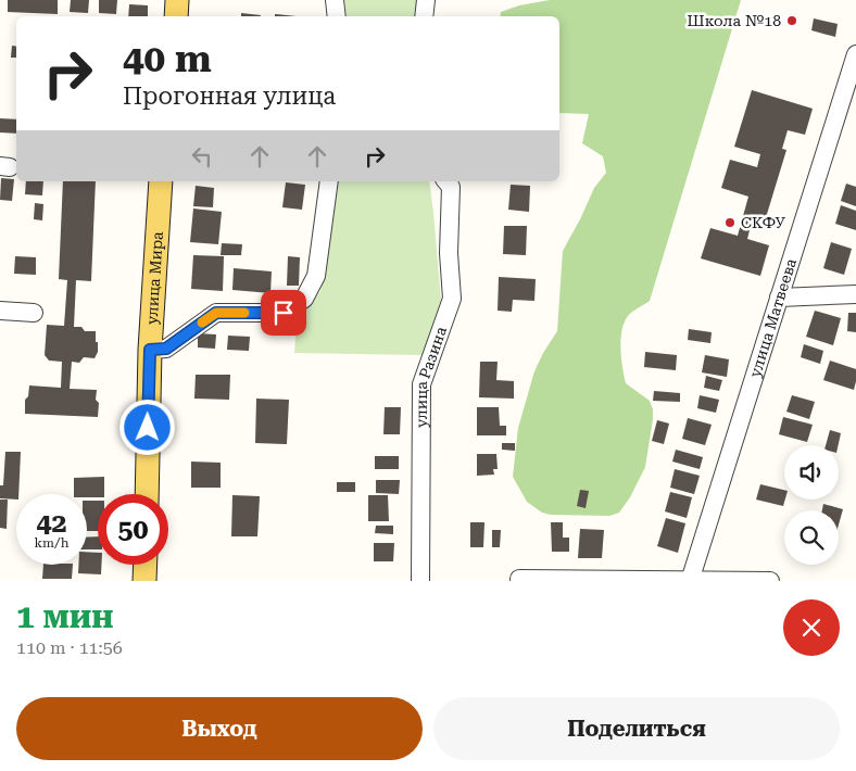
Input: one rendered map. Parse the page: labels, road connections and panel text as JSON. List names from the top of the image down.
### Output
{
  "streets": {
    "main road": ["улица Мира"],
    "street": ["улица Матвеева", "улица Разина"]
  },
  "places": ["Школа №18", "СКФУ"],
  "page": {
    "turn": ["40 m", "Прогонная улица"],
    "speed": "42 km/h",
    "limit": "50",
    "heading": ["1 мин", "110 m · 11:56"],
    "buttons": ["Выход", "Поделиться"]
  }
}
